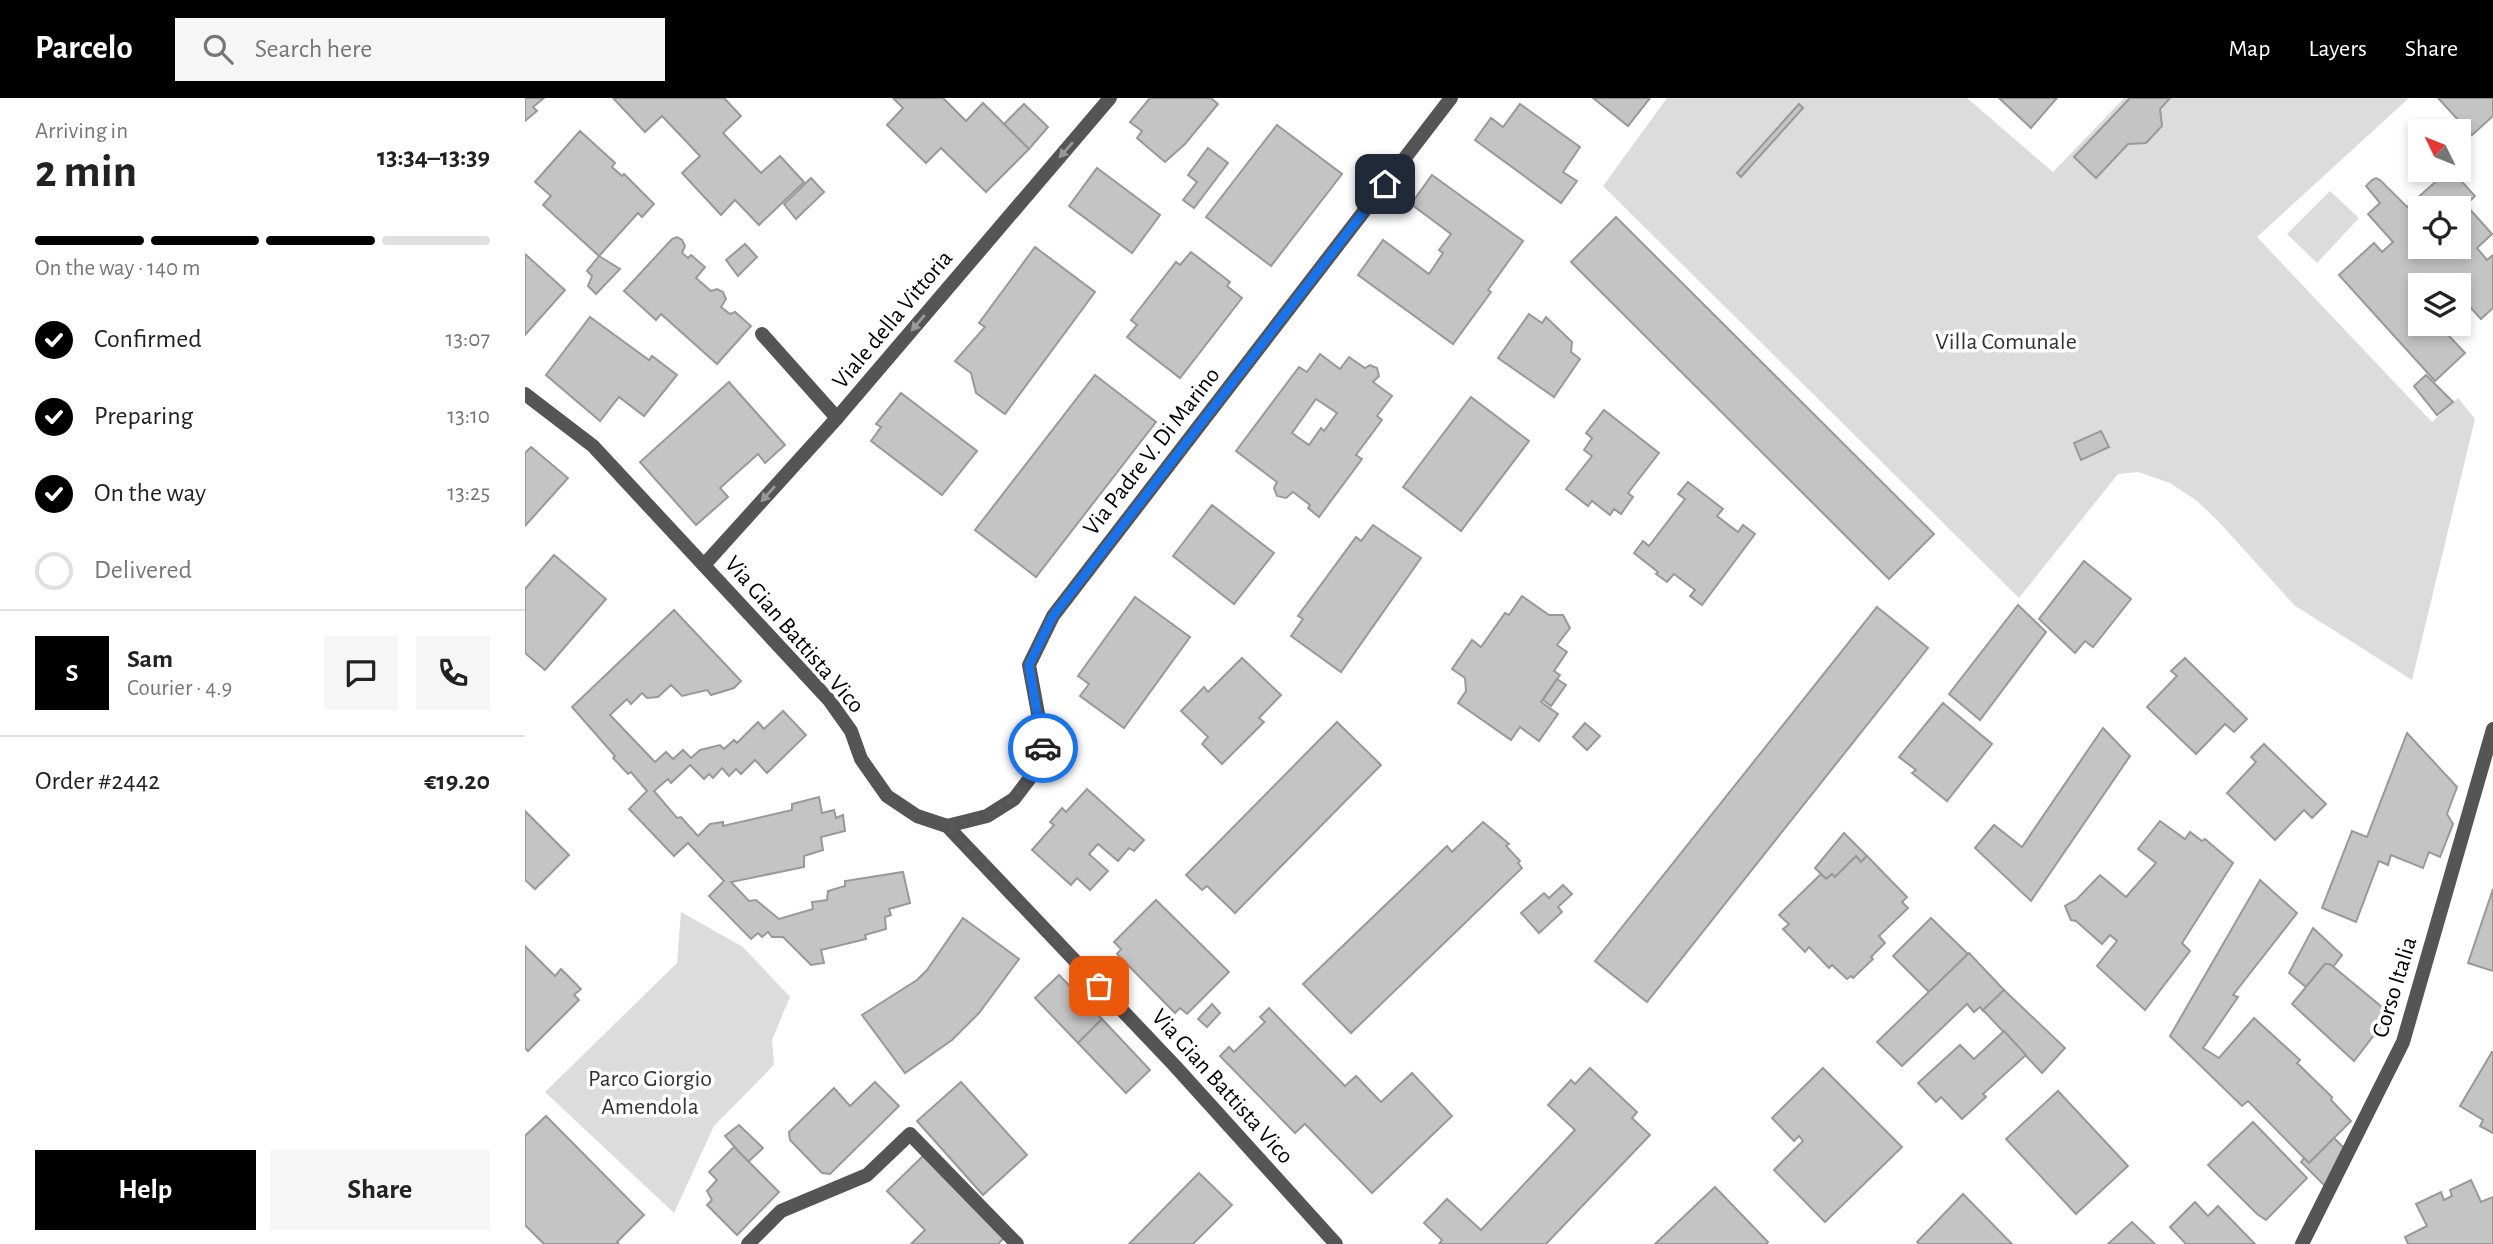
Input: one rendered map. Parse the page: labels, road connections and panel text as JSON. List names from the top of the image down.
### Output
{
  "streets": {
    "street": [
      "Viale della Vittoria",
      "Via Padre V. Di Marino",
      "Via Gian Battista Vico",
      "Corso Italia"
    ]
  },
  "crossings": [
    ["Viale della Vittoria", "Via Gian Battista Vico"],
    ["Via Padre V. Di Marino", "Via Gian Battista Vico"]
  ],
  "one_way": ["Viale della Vittoria"],
  "parks": ["Villa Comunale", "Parco Giorgio Amendola"],
  "north": "top left",
  "page": {
    "header": "Parcelo",
    "search": "Search here",
    "nav": ["Map", "Layers", "Share"],
    "heading": ["2 min", "Arriving in", "13:34–13:39"],
    "panel": [
      "Sam",
      "Courier · 4.9",
      "Order #2442",
      "€19.20"
    ],
    "bar": "On the way · 140 m",
    "list": [
      ["Confirmed", "13:07"],
      ["Preparing", "13:10"],
      ["On the way", "13:25"],
      "Delivered"
    ],
    "round": "S",
    "buttons": ["Help", "Share"]
  }
}
